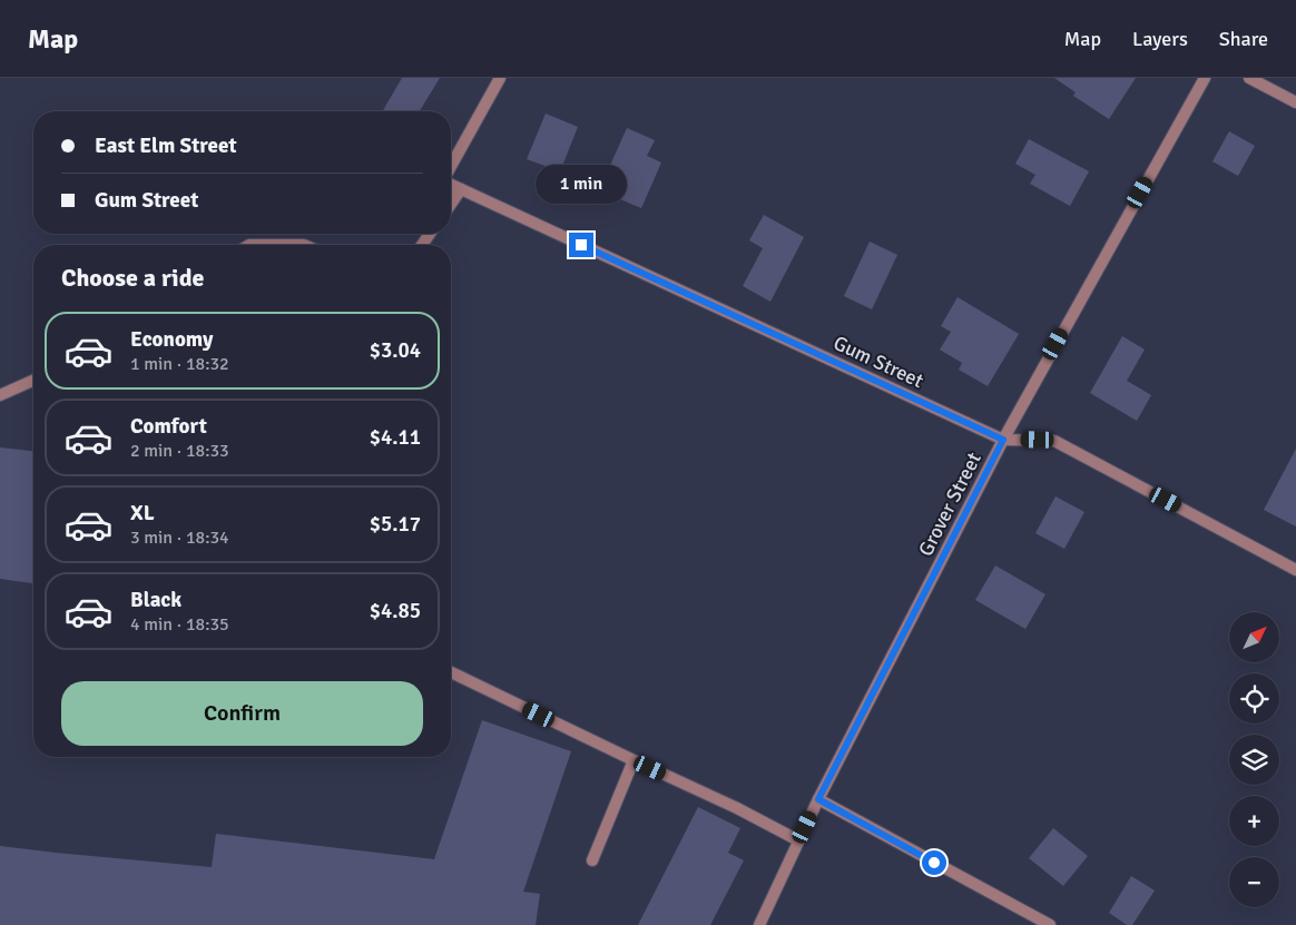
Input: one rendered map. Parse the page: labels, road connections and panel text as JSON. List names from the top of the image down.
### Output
{
  "streets": {
    "street": ["Gum Street", "Grover Street"]
  },
  "crossings": [
    ["Gum Street", "Grover Street"]
  ],
  "north": "top right",
  "page": {
    "header": "Map",
    "nav": ["Map", "Layers", "Share"],
    "banner": ["East Elm Street", "Gum Street"],
    "bubble": "1 min",
    "heading": "Choose a ride",
    "list": [
      {
        "name": "Economy",
        "note": "1 min · 18:32",
        "value": "$3.04"
      },
      {
        "name": "Comfort",
        "note": "2 min · 18:33",
        "value": "$4.11"
      },
      {
        "name": "XL",
        "note": "3 min · 18:34",
        "value": "$5.17"
      },
      {
        "name": "Black",
        "note": "4 min · 18:35",
        "value": "$4.85"
      }
    ],
    "map_buttons": ["+", "−"],
    "buttons": "Confirm"
  }
}
